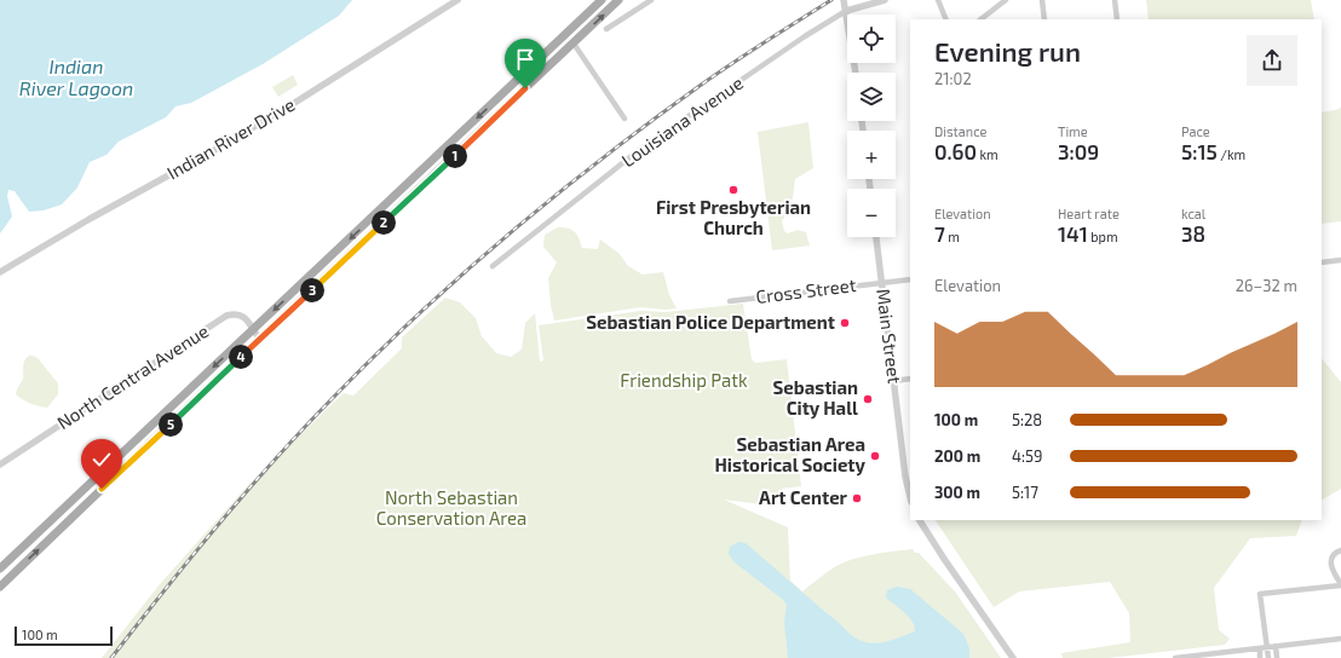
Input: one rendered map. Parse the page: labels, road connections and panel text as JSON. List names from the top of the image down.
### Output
{
  "streets": {
    "street": [
      "Louisiana Avenue",
      "Indian River Drive",
      "Cross Street",
      "Main Street",
      "North Central Avenue"
    ]
  },
  "crossings": [
    ["Cross Street", "Main Street"]
  ],
  "water": ["Indian River Lagoon"],
  "parks": ["Friendship Patk", "North Sebastian Conservation Area"],
  "places": [
    "First Presbyterian Church",
    "Sebastian Police Department",
    "Sebastian City Hall",
    "Sebastian Area Historical Society",
    "Art Center"
  ],
  "scale_bar": "100 m",
  "page": {
    "map_buttons": ["+", "−"],
    "heading": ["Evening run", "21:02"],
    "stats": [
      ["Distance", "0.60 km"],
      ["Time", "3:09"],
      ["Pace", "5:15 /km"],
      ["Elevation", "7 m"],
      ["Heart rate", "141 bpm"],
      ["kcal", "38"]
    ],
    "pins": [
      "1",
      "2",
      "3",
      "4",
      "5"
    ],
    "chart": ["Elevation", "26–32 m"],
    "list": [
      {
        "name": "100 m",
        "note": "5:28"
      },
      {
        "name": "200 m",
        "note": "4:59"
      },
      {
        "name": "300 m",
        "note": "5:17"
      }
    ],
    "scale": "100 m"
  }
}
